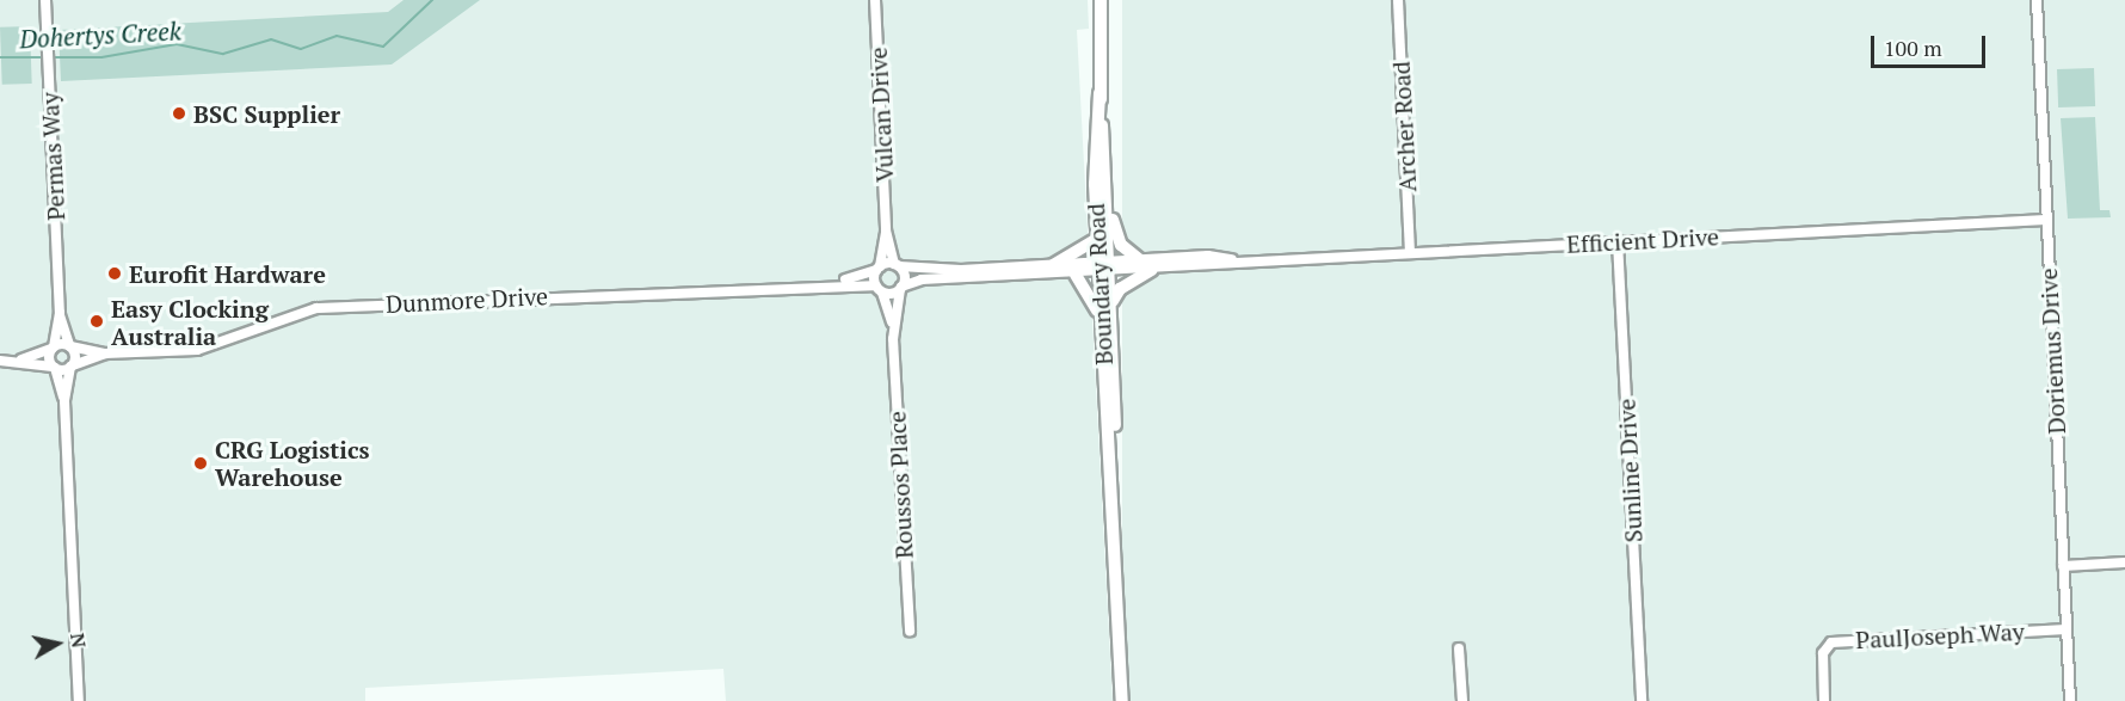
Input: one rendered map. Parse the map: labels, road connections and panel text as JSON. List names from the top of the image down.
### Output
{
  "streets": {
    "main road": ["Boundary Road"],
    "street": [
      "Vulcan Drive",
      "Archer Road",
      "Permas Way",
      "Efficient Drive",
      "Dunmore Drive",
      "Doriemus Drive",
      "Sunline Drive",
      "Roussos Place",
      "PaulJoseph Way"
    ]
  },
  "crossings": [
    ["Vulcan Drive", "Dunmore Drive"],
    ["Vulcan Drive", "Roussos Place"],
    ["Archer Road", "Efficient Drive"],
    ["Permas Way", "Dunmore Drive"],
    ["Efficient Drive", "Boundary Road"],
    ["Efficient Drive", "Doriemus Drive"],
    ["Efficient Drive", "Sunline Drive"],
    ["Dunmore Drive", "Roussos Place"],
    ["Doriemus Drive", "PaulJoseph Way"]
  ],
  "water": ["Dohertys Creek"],
  "places": [
    "BSC Supplier",
    "Eurofit Hardware",
    "Easy Clocking Australia",
    "CRG Logistics Warehouse"
  ],
  "scale_bar": "100 m",
  "north": "right"
}
